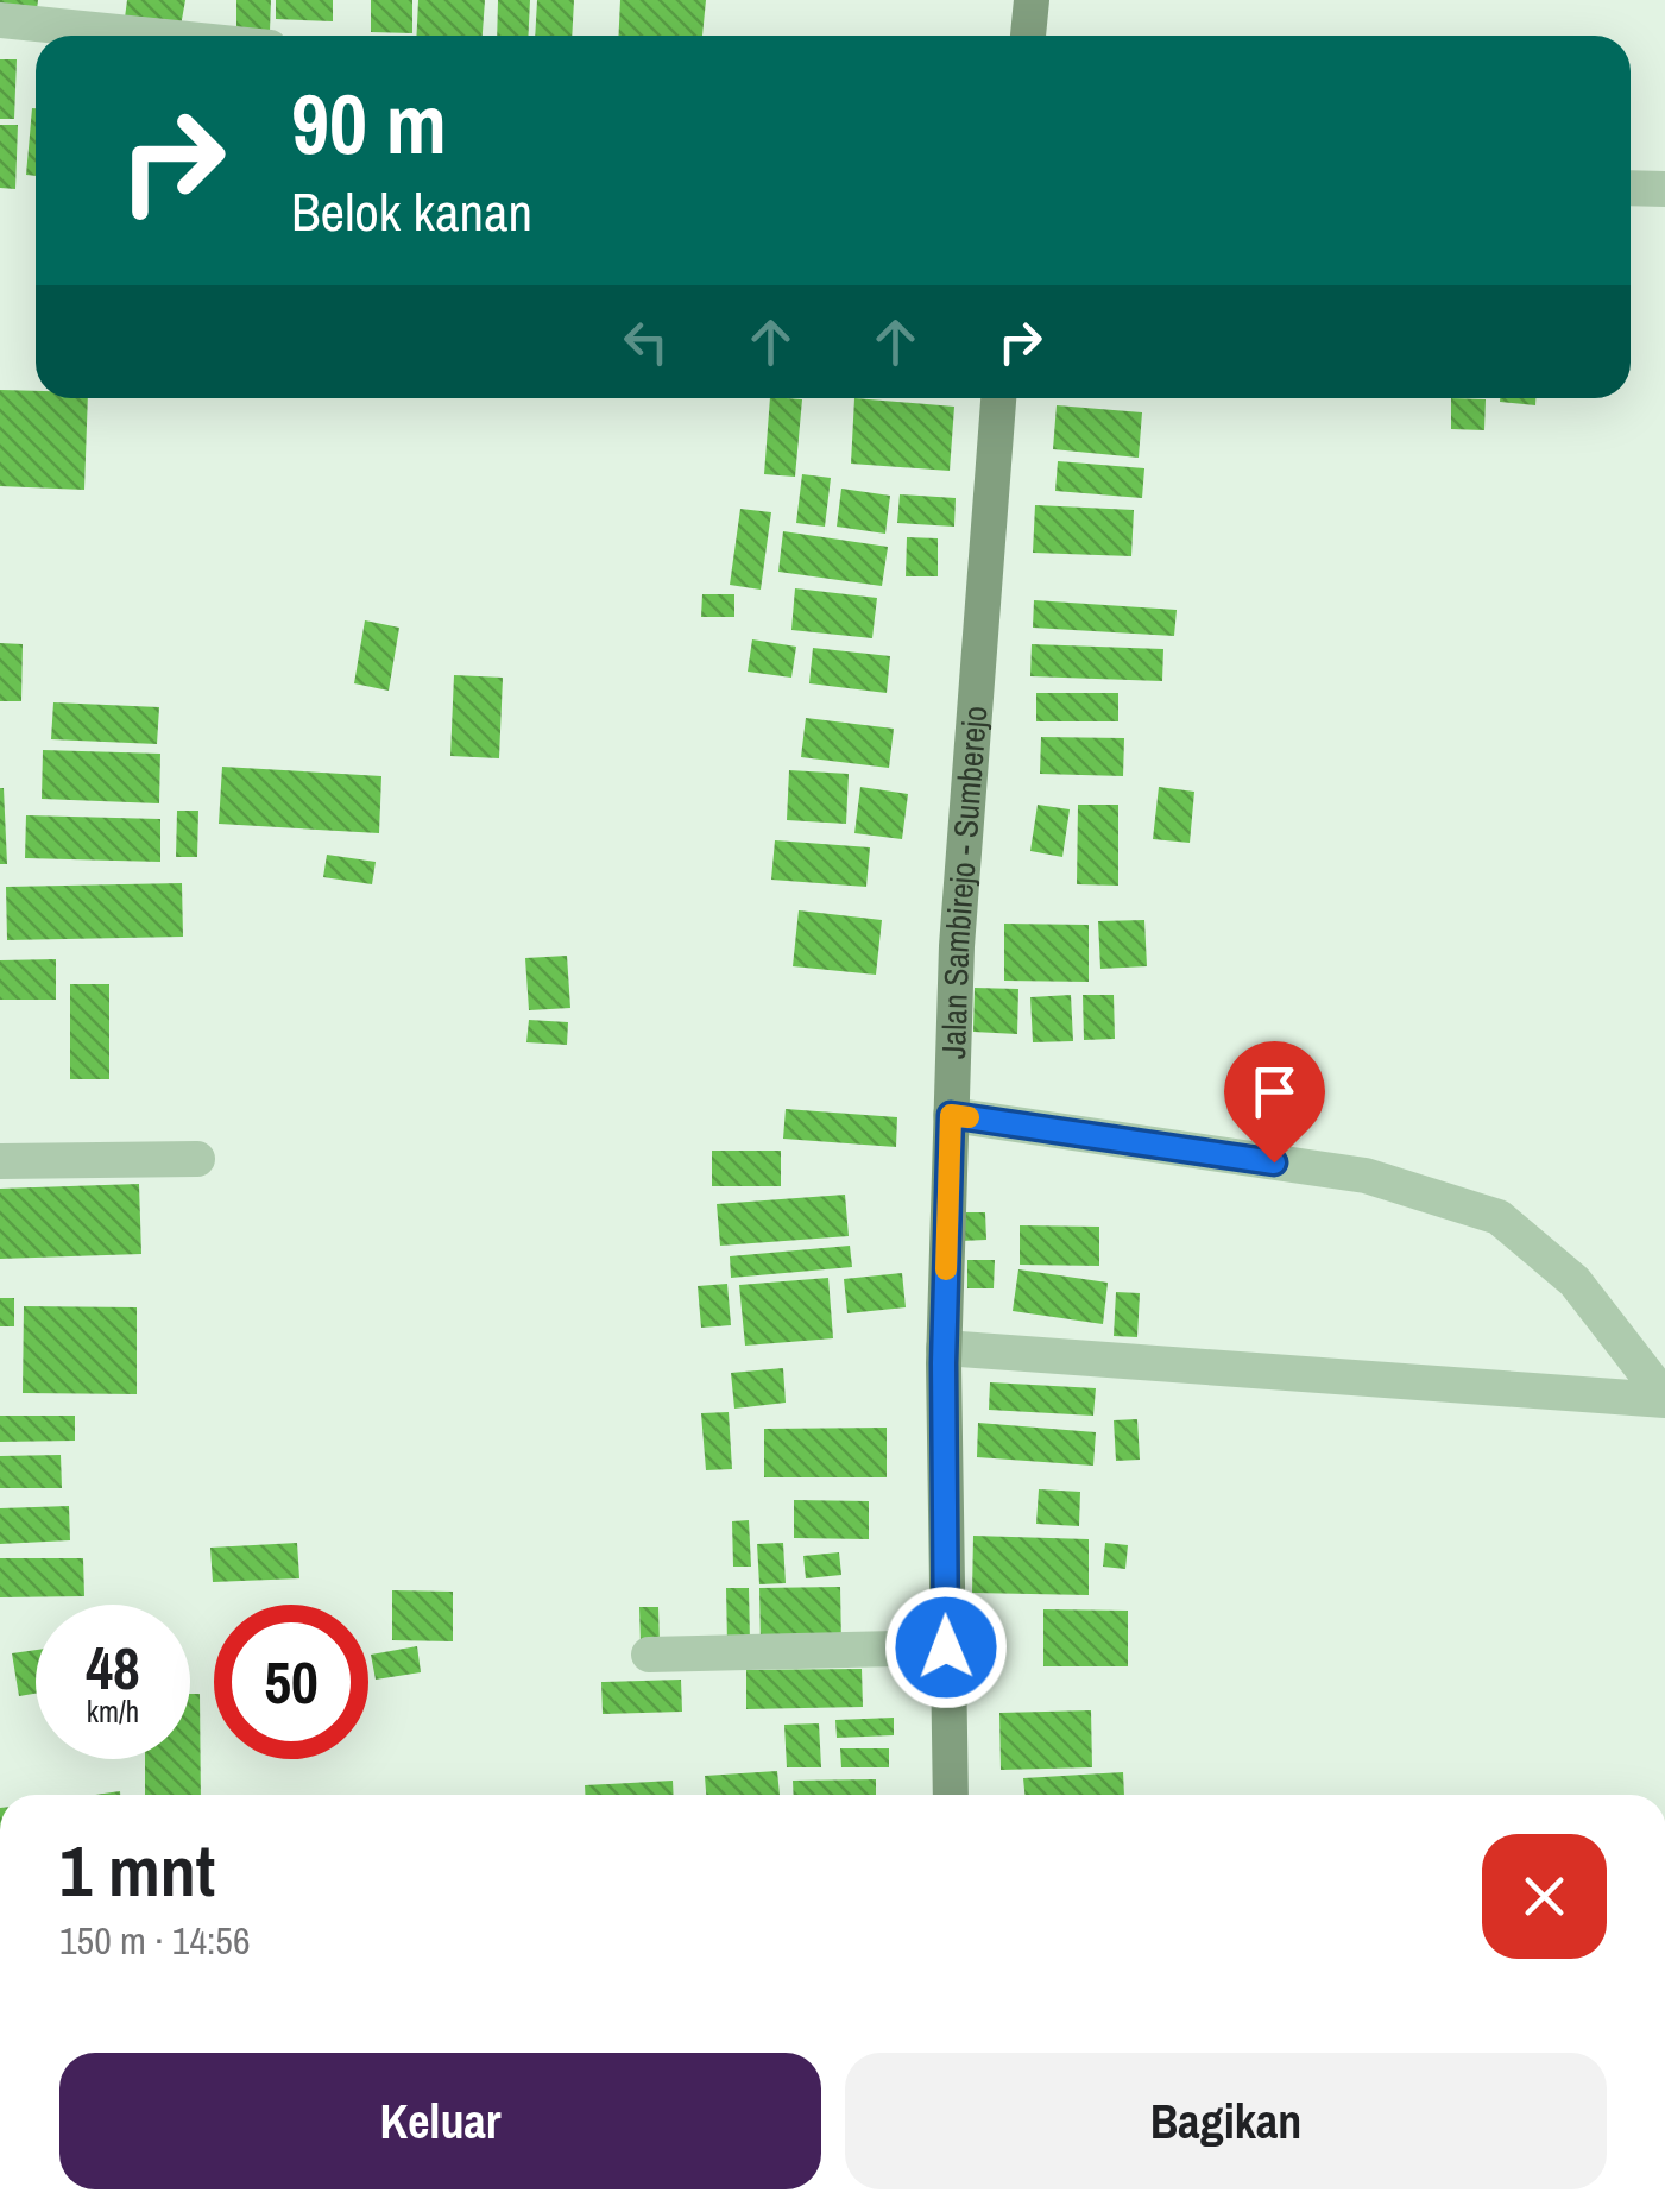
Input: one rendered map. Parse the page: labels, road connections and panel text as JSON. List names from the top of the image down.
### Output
{
  "streets": {
    "main road": ["Jalan Sambirejo - Sumberejo"]
  },
  "page": {
    "turn": ["90 m", "Belok kanan"],
    "speed": "48 km/h",
    "limit": "50",
    "heading": ["1 mnt", "150 m · 14:56"],
    "buttons": ["Keluar", "Bagikan"]
  }
}
